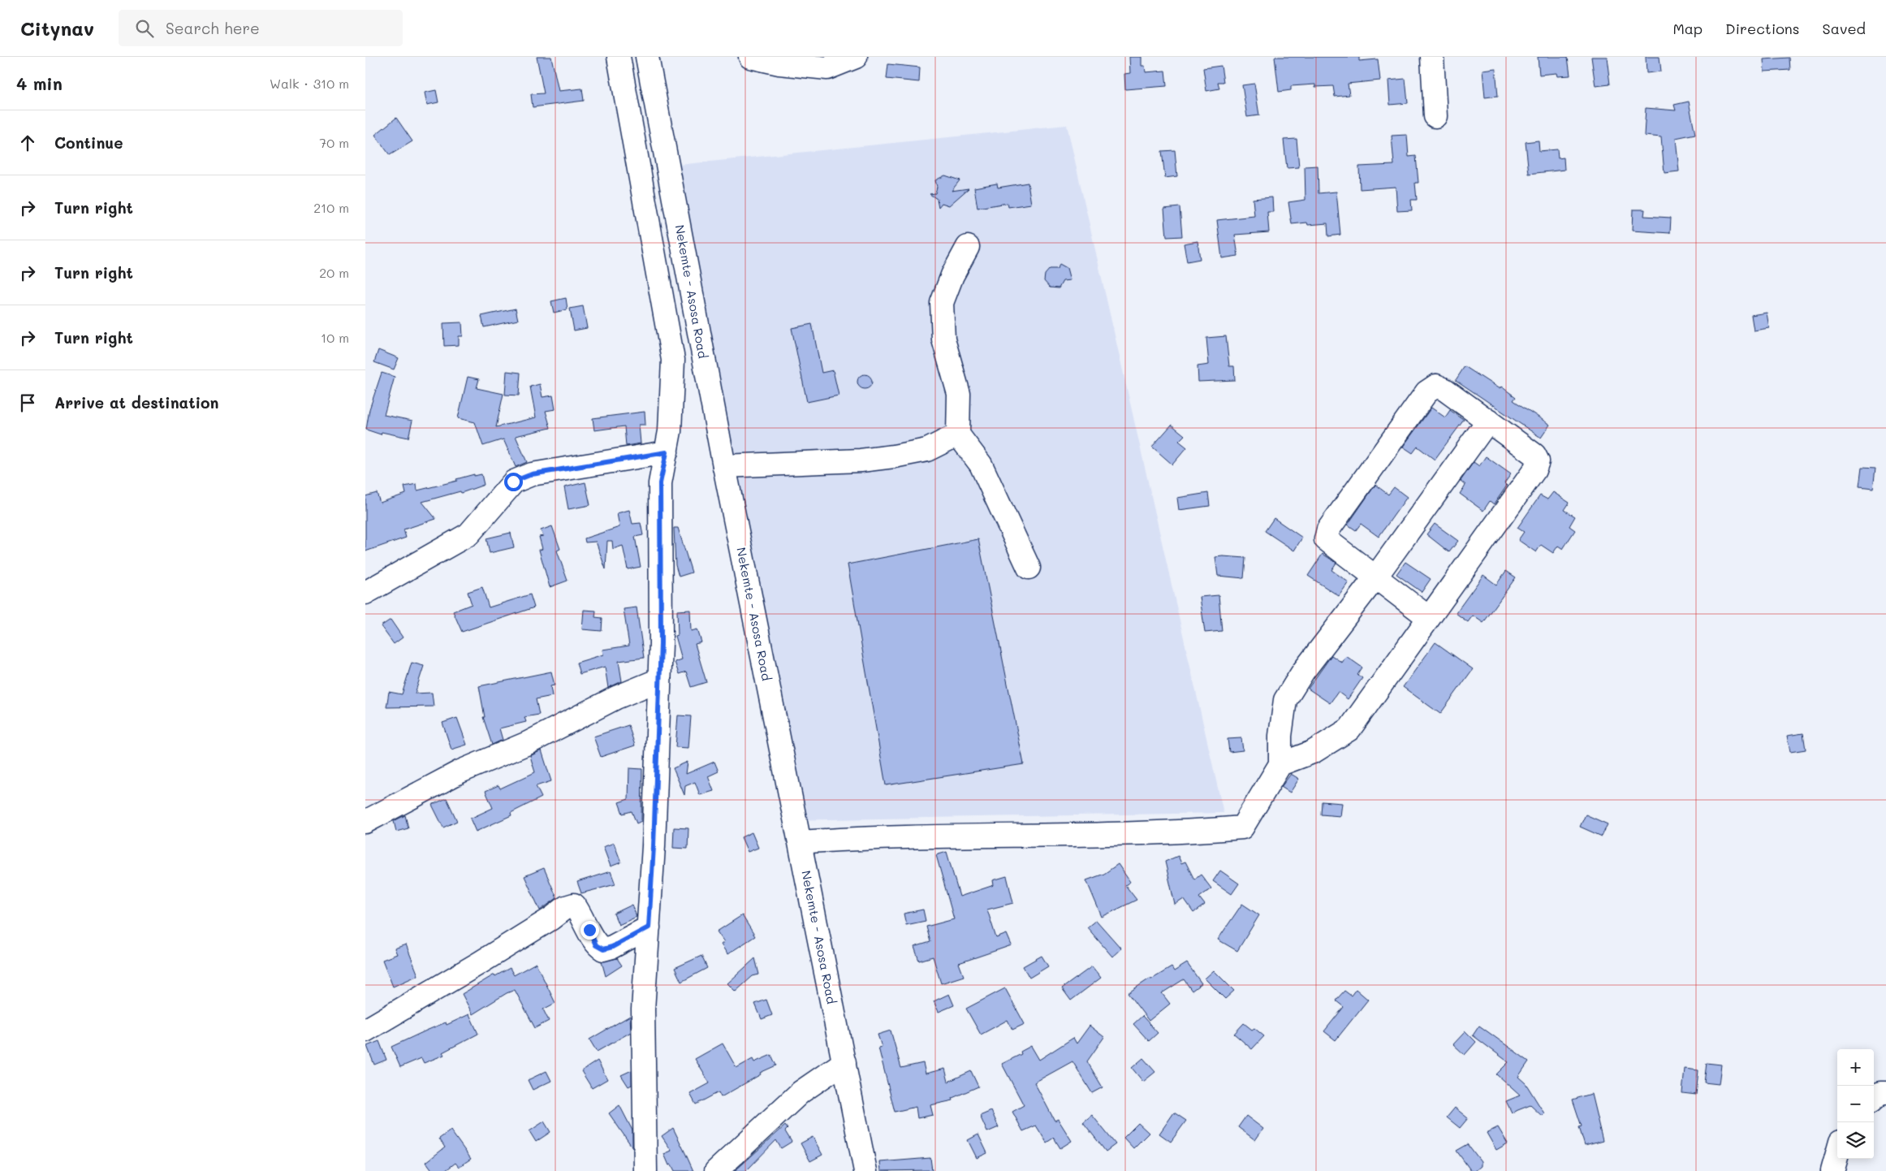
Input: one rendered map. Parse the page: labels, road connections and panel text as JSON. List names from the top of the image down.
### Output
{
  "streets": {
    "main road": ["Nekemte - Asosa Road"]
  },
  "page": {
    "header": "Citynav",
    "search": "Search here",
    "nav": ["Map", "Directions", "Saved"],
    "heading": ["4 min", "Walk · 310 m"],
    "list": [
      ["Continue", "70 m"],
      ["Turn right", "210 m"],
      ["Turn right", "20 m"],
      ["Turn right", "10 m"],
      "Arrive at destination"
    ],
    "map_buttons": ["+", "−"]
  }
}
